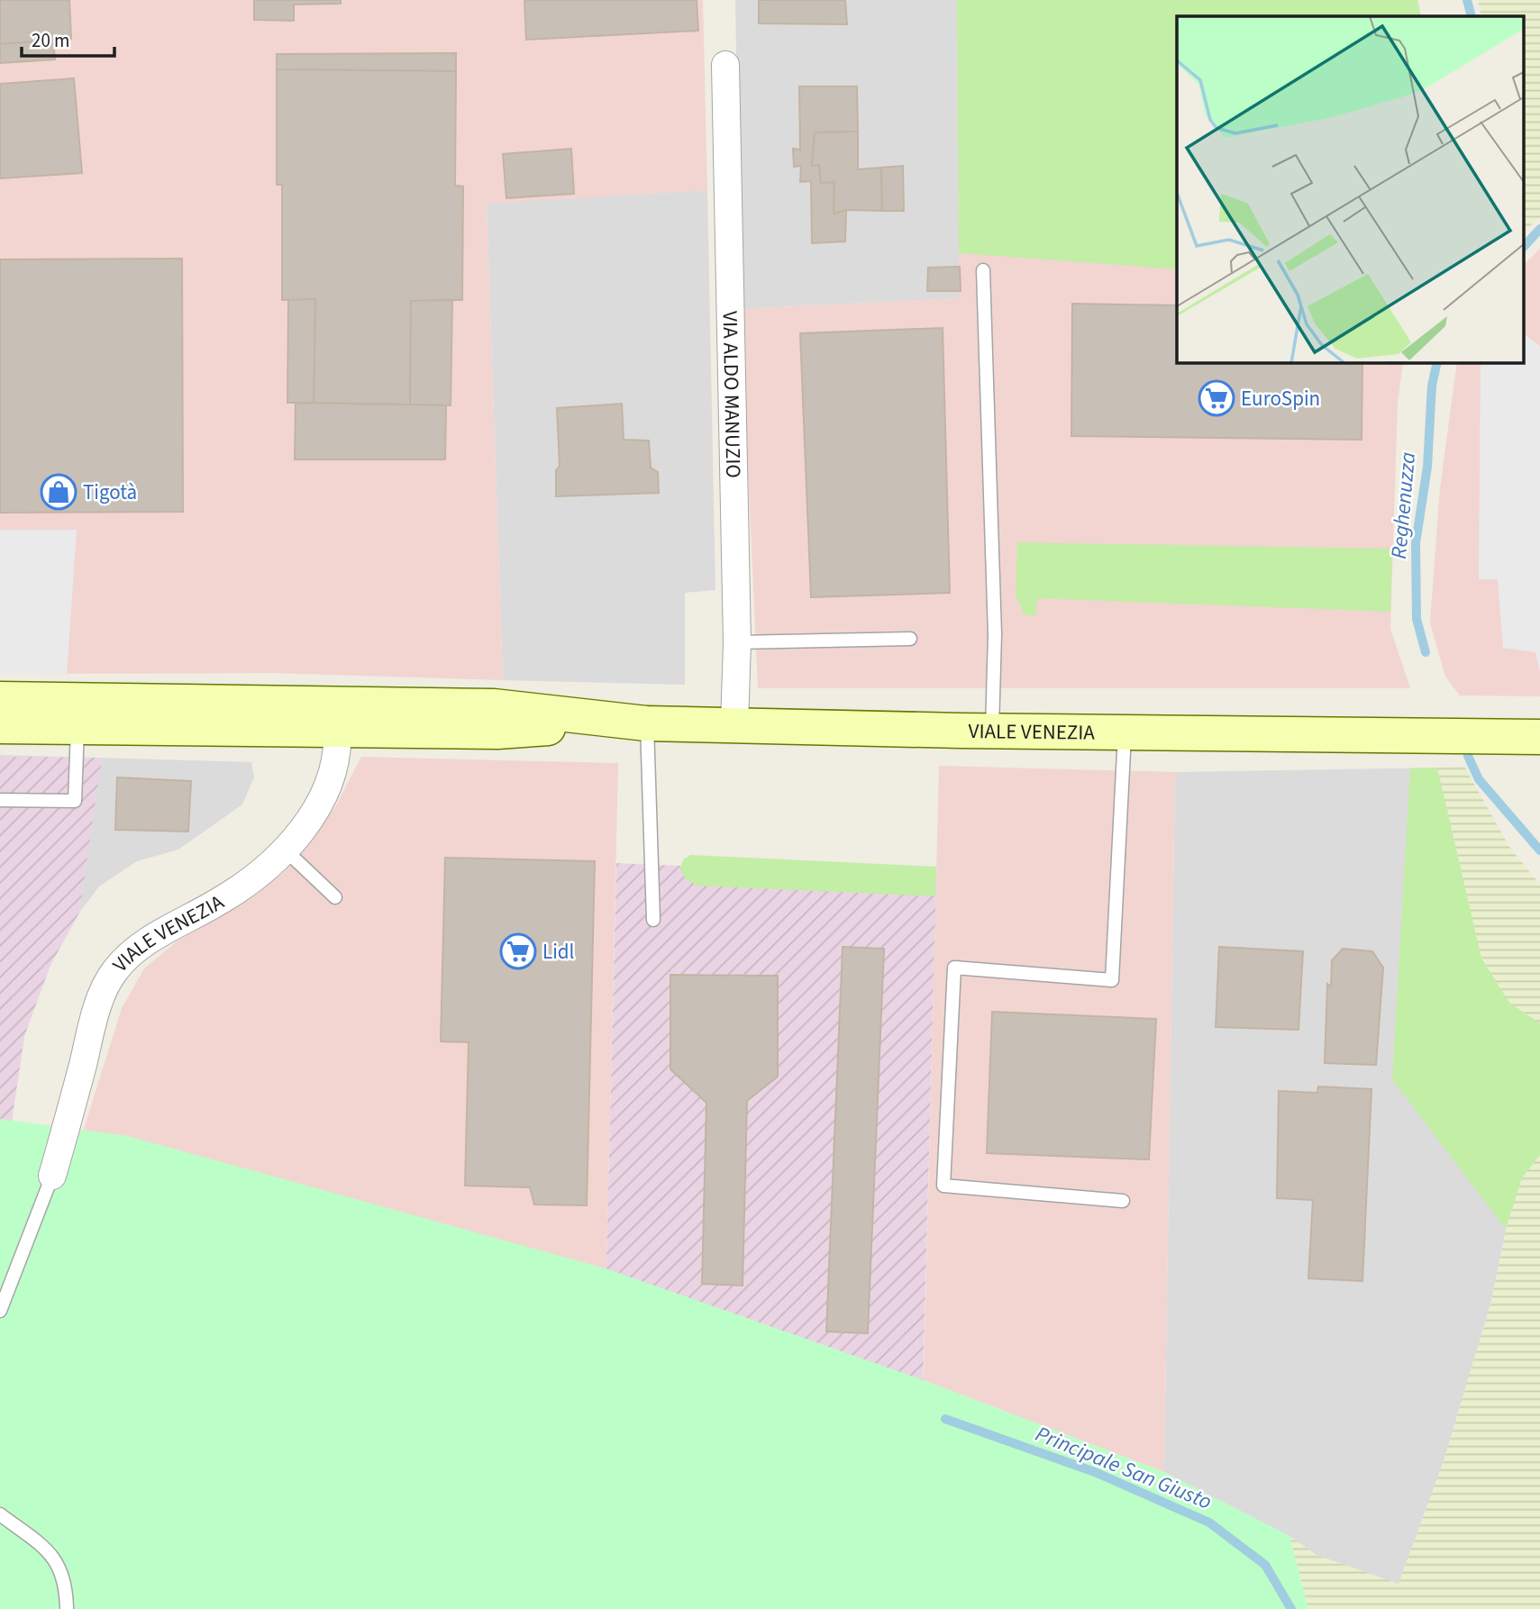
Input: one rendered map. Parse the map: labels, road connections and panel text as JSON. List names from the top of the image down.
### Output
{
  "streets": {
    "main road": ["VIALE VENEZIA"],
    "street": ["VIA ALDO MANUZIO"]
  },
  "crossings": [
    ["VIA ALDO MANUZIO", "VIALE VENEZIA"]
  ],
  "water": ["Reghenuzza", "Principale San Giusto"],
  "places": {
    "supermarket": ["EuroSpin", "Lidl"],
    "shop": ["Tigotà"]
  },
  "scale_bar": "20 m"
}
